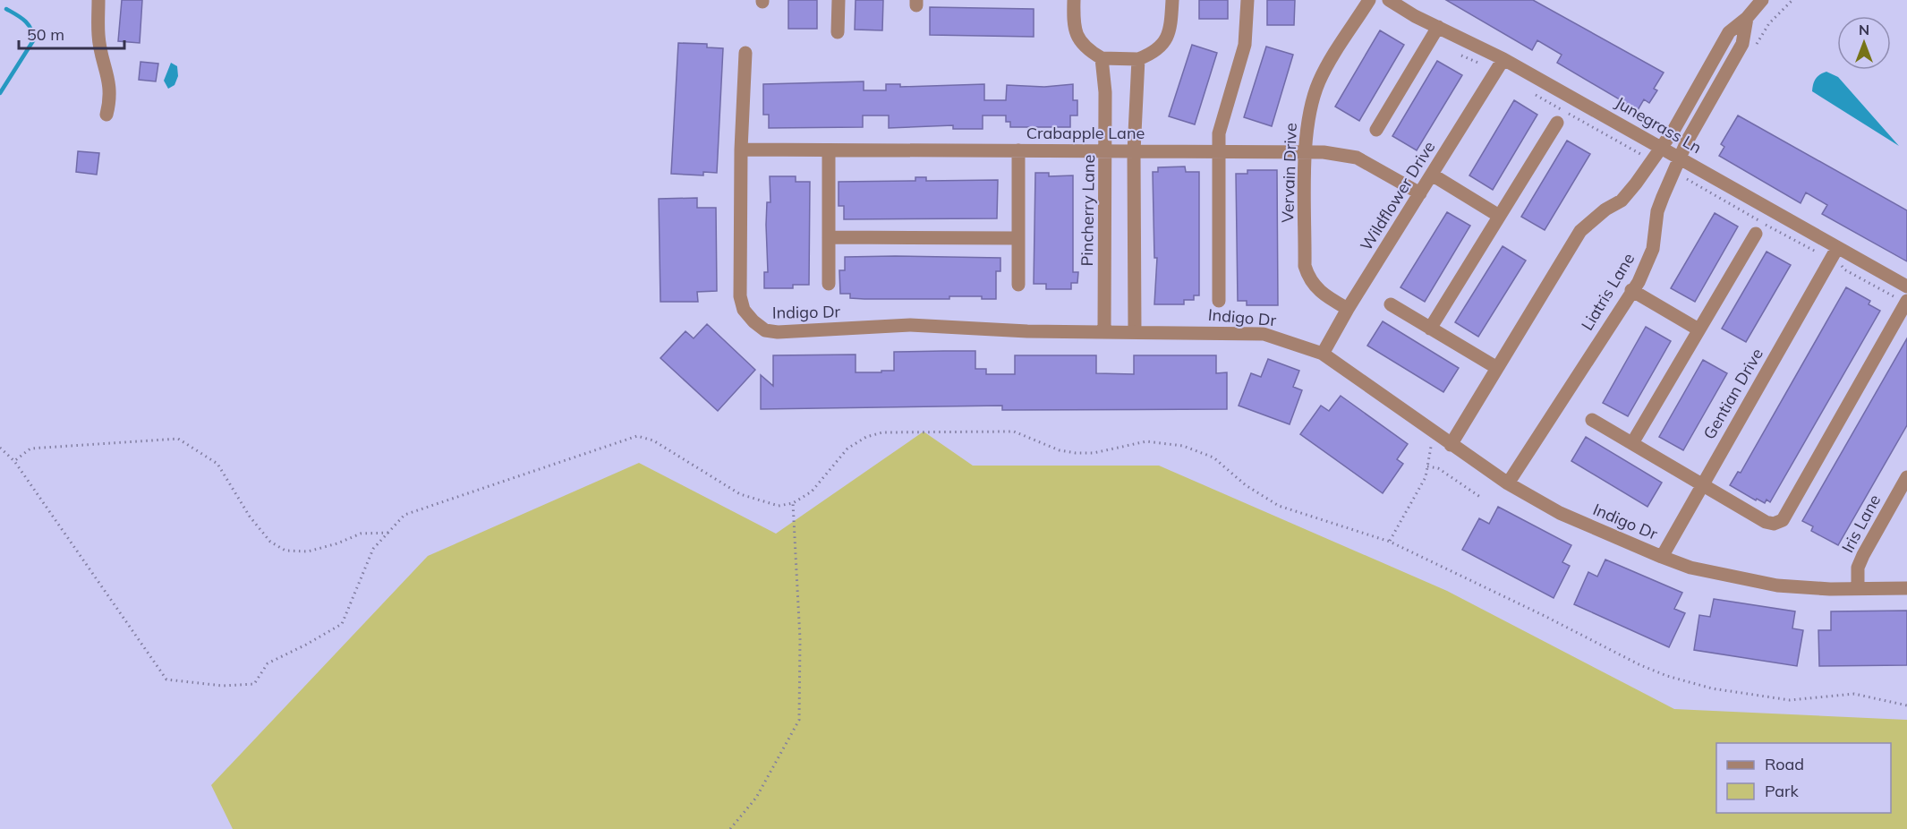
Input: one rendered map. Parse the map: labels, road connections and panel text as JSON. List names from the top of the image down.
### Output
{
  "streets": {
    "street": [
      "Junegrass Ln",
      "Crabapple Lane",
      "Vervain Drive",
      "Wildflower Drive",
      "Pincherry Lane",
      "Liatris Lane",
      "Indigo Dr",
      "Gentian Drive",
      "Iris Lane"
    ]
  },
  "crossings": [
    ["Junegrass Ln", "Wildflower Drive"],
    ["Junegrass Ln", "Liatris Lane"],
    ["Junegrass Ln", "Gentian Drive"],
    ["Crabapple Lane", "Vervain Drive"],
    ["Crabapple Lane", "Wildflower Drive"],
    ["Crabapple Lane", "Pincherry Lane"],
    ["Crabapple Lane", "Indigo Dr"],
    ["Vervain Drive", "Wildflower Drive"],
    ["Wildflower Drive", "Indigo Dr"],
    ["Pincherry Lane", "Indigo Dr"],
    ["Liatris Lane", "Indigo Dr"],
    ["Indigo Dr", "Gentian Drive"],
    ["Indigo Dr", "Iris Lane"]
  ],
  "legend": ["Road", "Park"],
  "scale_bar": "50 m",
  "north": "top"
}
